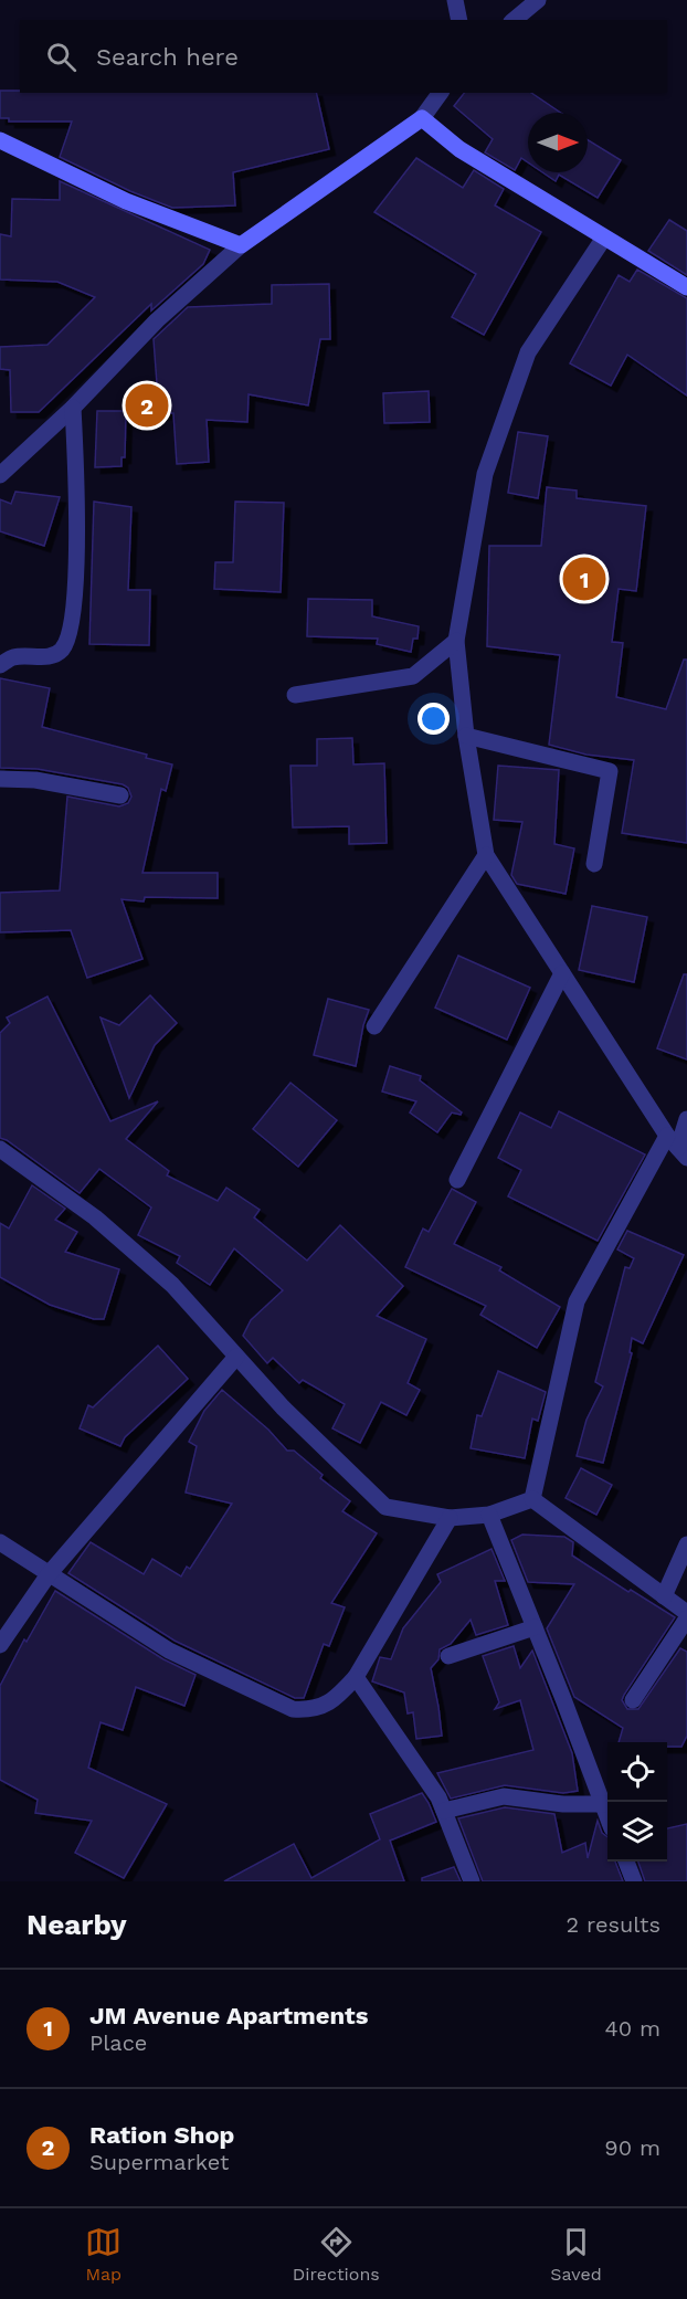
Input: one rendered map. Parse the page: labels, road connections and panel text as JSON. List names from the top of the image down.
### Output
{
  "north": "right",
  "page": {
    "search": "Search here",
    "pins": ["2", "1"],
    "heading": ["Nearby", "2 results"],
    "list": [
      {
        "mark": "1",
        "name": "JM Avenue Apartments",
        "note": "Place",
        "value": "40 m"
      },
      {
        "mark": "2",
        "name": "Ration Shop",
        "note": "Supermarket",
        "value": "90 m"
      }
    ],
    "nav": ["Map", "Directions", "Saved"]
  }
}
